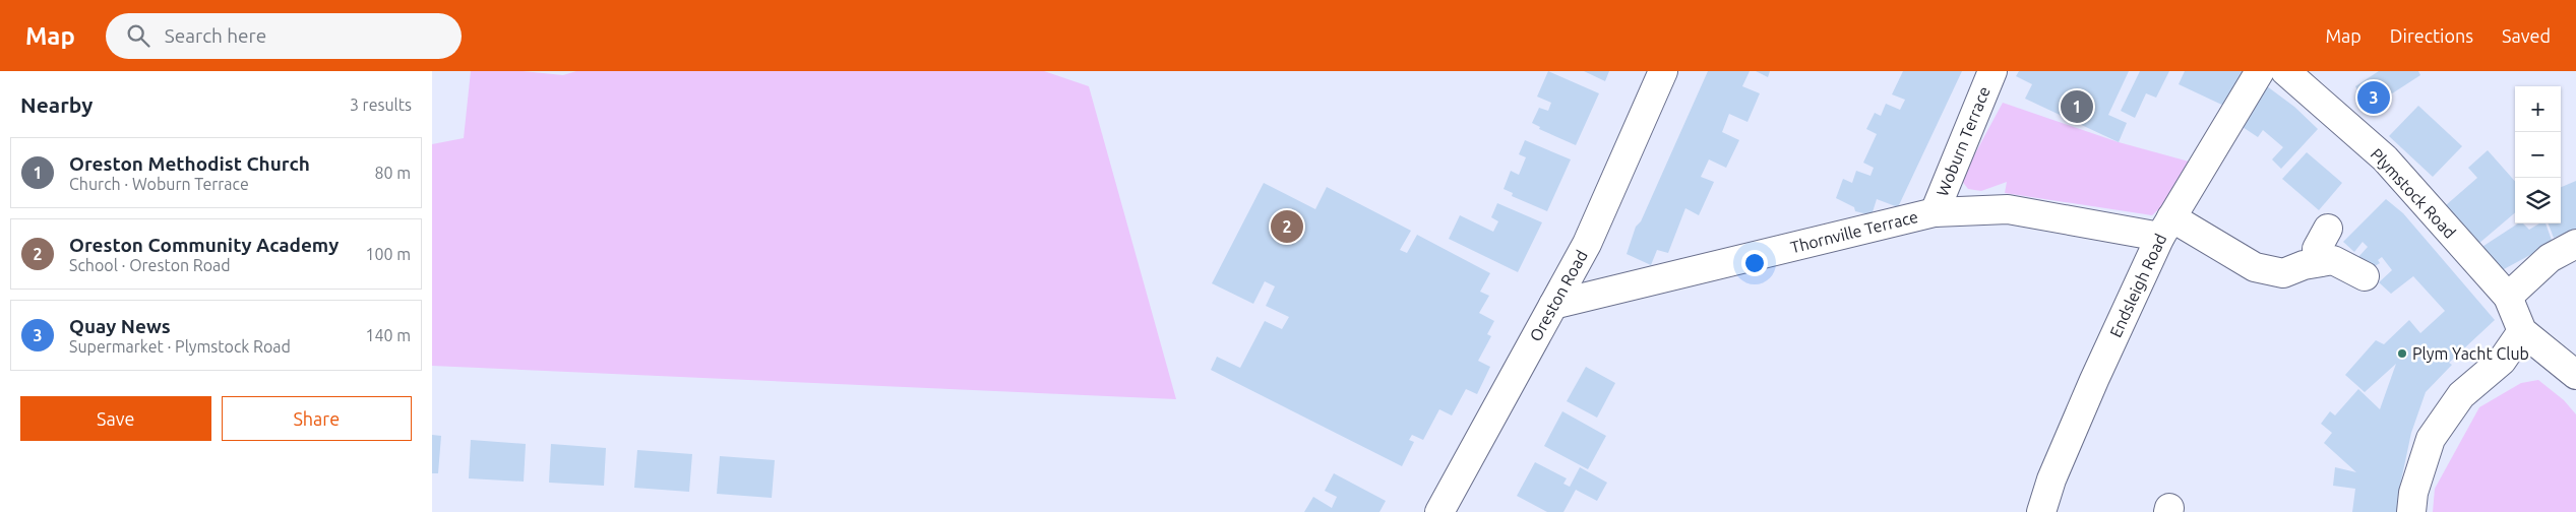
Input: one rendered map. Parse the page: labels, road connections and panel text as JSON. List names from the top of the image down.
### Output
{
  "streets": {
    "street": [
      "Woburn Terrace",
      "Plymstock Road",
      "Thornville Terrace",
      "Endsleigh Road",
      "Oreston Road"
    ]
  },
  "crossings": [
    ["Woburn Terrace", "Thornville Terrace"],
    ["Thornville Terrace", "Endsleigh Road"],
    ["Thornville Terrace", "Oreston Road"]
  ],
  "places": ["Plym Yacht Club"],
  "page": {
    "header": "Map",
    "search": "Search here",
    "nav": ["Map", "Directions", "Saved"],
    "heading": ["Nearby", "3 results"],
    "pins": ["3", "1", "2"],
    "map_buttons": ["+", "−"],
    "list": [
      {
        "mark": "1",
        "name": "Oreston Methodist Church",
        "note": "Church · Woburn Terrace",
        "value": "80 m"
      },
      {
        "mark": "2",
        "name": "Oreston Community Academy",
        "note": "School · Oreston Road",
        "value": "100 m"
      },
      {
        "mark": "3",
        "name": "Quay News",
        "note": "Supermarket · Plymstock Road",
        "value": "140 m"
      }
    ],
    "buttons": ["Save", "Share"]
  }
}
